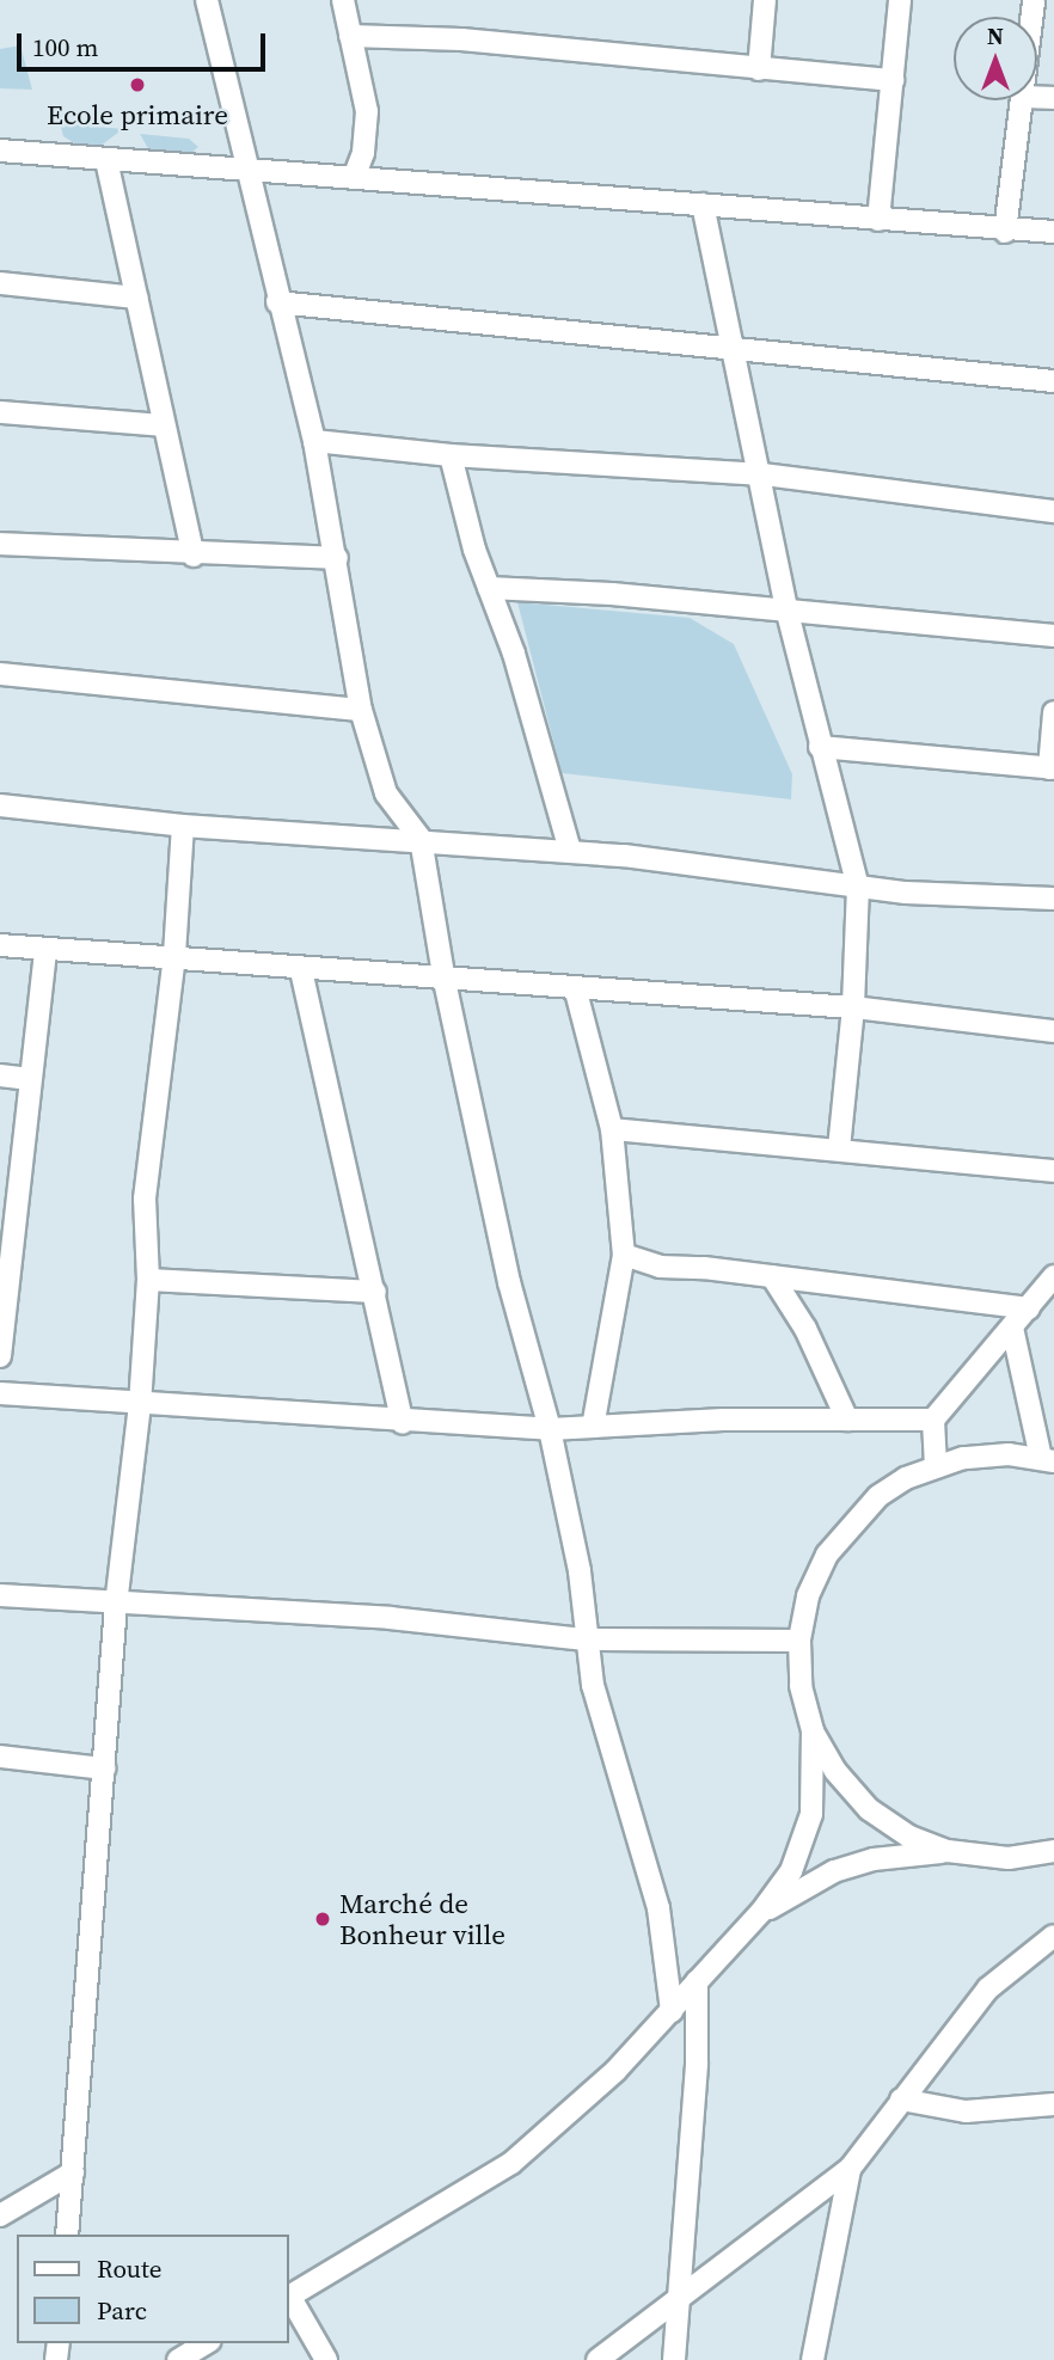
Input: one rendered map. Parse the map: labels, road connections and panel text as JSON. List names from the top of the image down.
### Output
{
  "places": ["Ecole primaire", "Marché de Bonheur ville"],
  "legend": ["Route", "Parc"],
  "scale_bar": "100 m",
  "north": "top"
}
